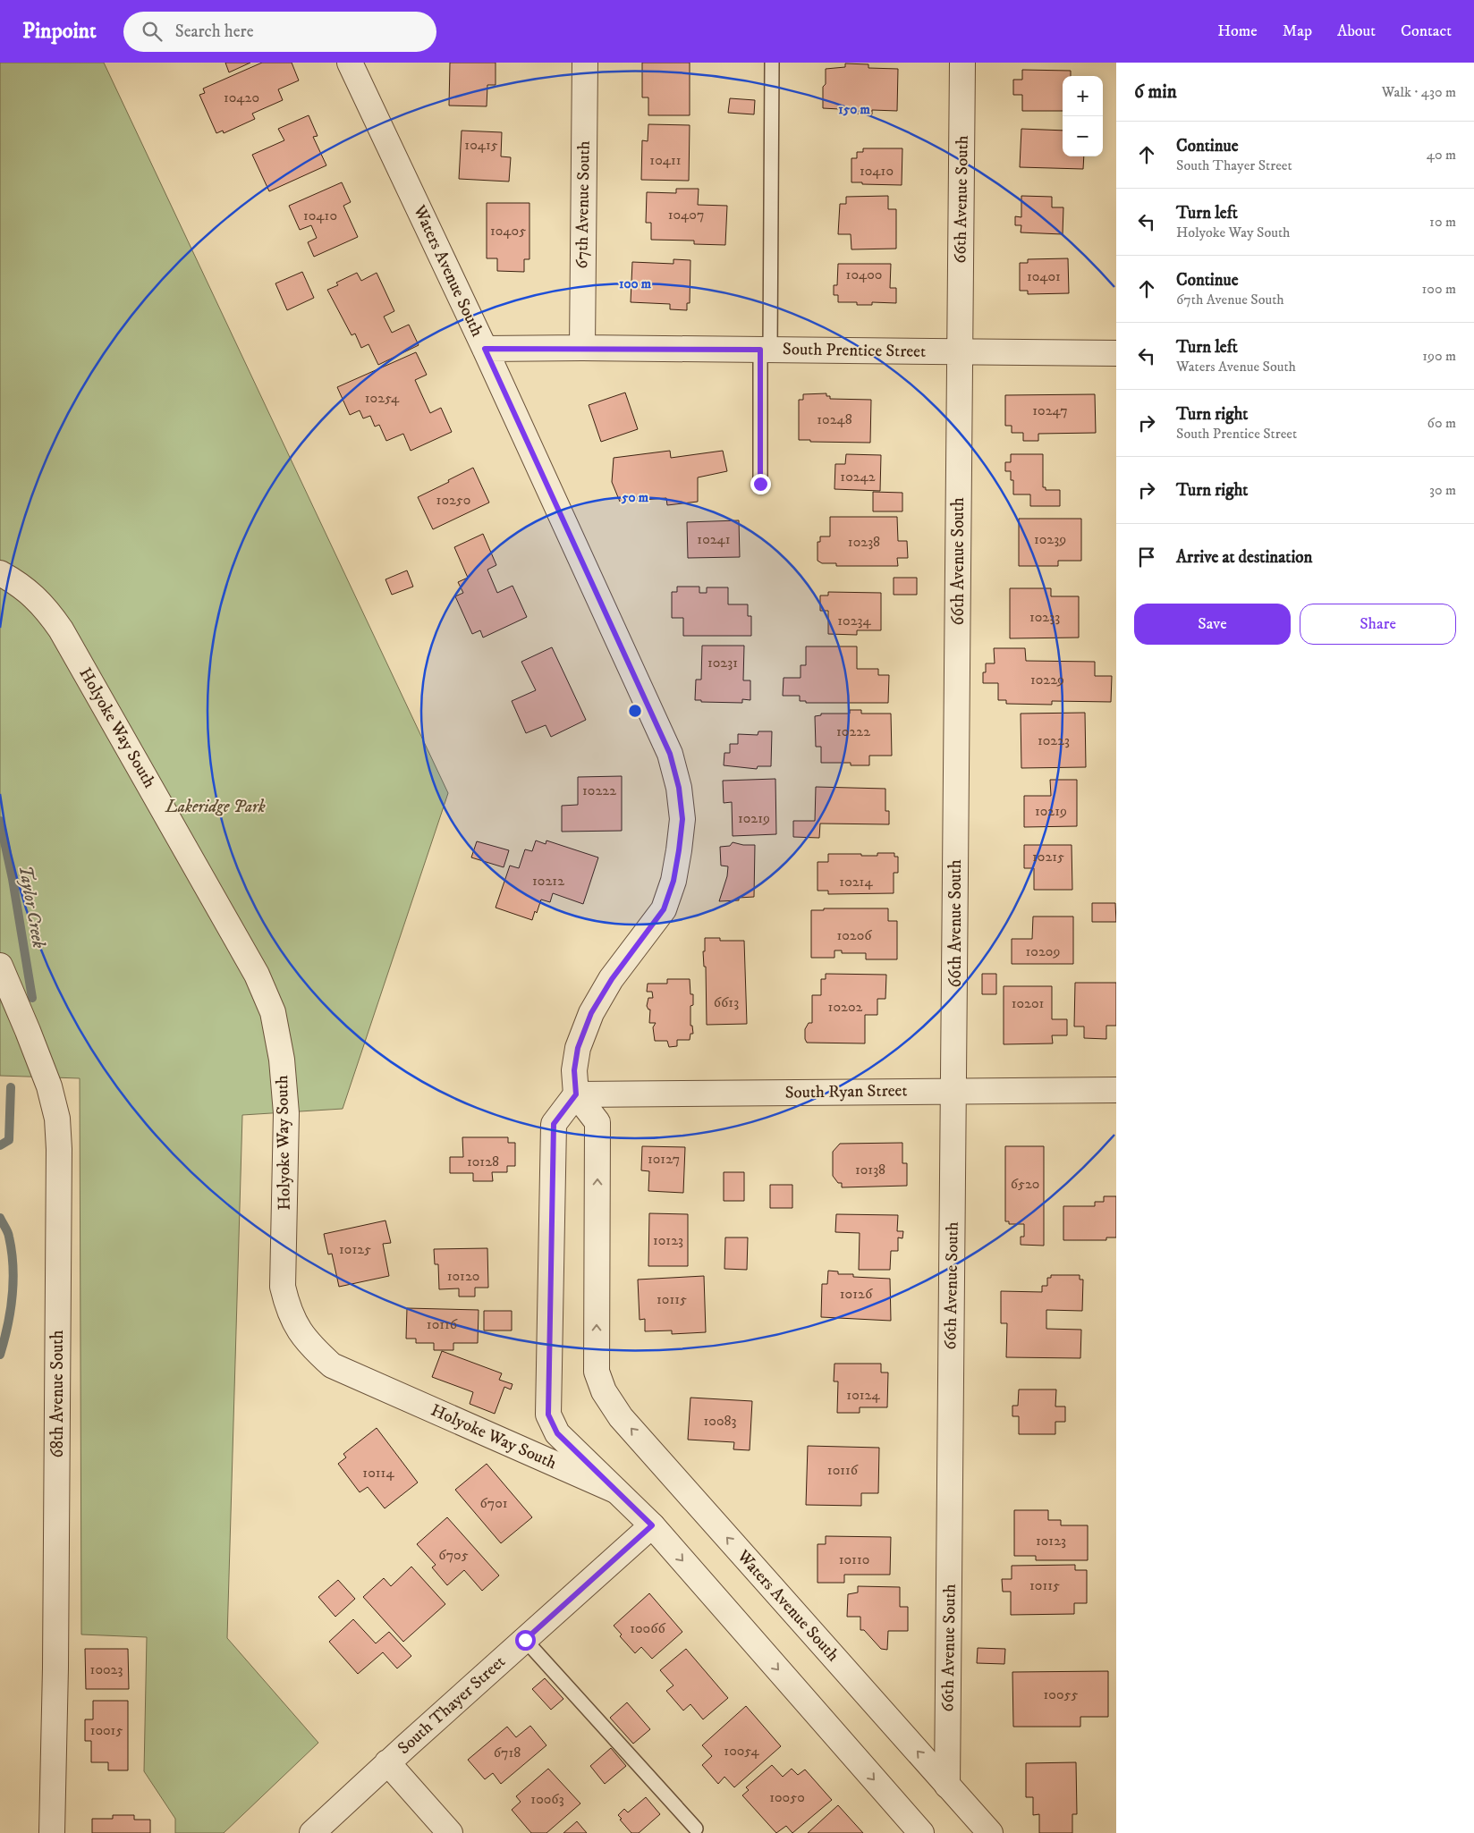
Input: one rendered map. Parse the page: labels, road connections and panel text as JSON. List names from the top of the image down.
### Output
{
  "streets": {
    "street": [
      "66th Avenue South",
      "67th Avenue South",
      "Waters Avenue South",
      "South Prentice Street",
      "Holyoke Way South",
      "South Ryan Street",
      "68th Avenue South",
      "South Thayer Street"
    ]
  },
  "crossings": [
    ["66th Avenue South", "Waters Avenue South"],
    ["66th Avenue South", "South Prentice Street"],
    ["66th Avenue South", "South Ryan Street"],
    ["67th Avenue South", "South Prentice Street"],
    ["Waters Avenue South", "South Prentice Street"],
    ["Waters Avenue South", "South Ryan Street"],
    ["Holyoke Way South", "South Thayer Street"]
  ],
  "water": ["Taylor Creek"],
  "parks": ["Lakeridge Park"],
  "house_numbers": [
    "10420",
    "10415",
    "10411",
    "10410",
    "10407",
    "10410",
    "10405",
    "10400",
    "10401",
    "10254",
    "10247",
    "10248",
    "10242",
    "10250",
    "10241",
    "10239",
    "10238",
    "10233",
    "10234",
    "10231",
    "10229",
    "10222",
    "10223",
    "10222",
    "10219",
    "10219",
    "10215",
    "10212",
    "10214",
    "10206",
    "10209",
    "6613",
    "10201",
    "10202",
    "10127",
    "10128",
    "10138",
    "6520",
    "10123",
    "10125",
    "10120",
    "10126",
    "10115",
    "10116",
    "10124",
    "10083",
    "10116",
    "10114",
    "6701",
    "10123",
    "6705",
    "10110",
    "10115",
    "10066",
    "10023",
    "10055",
    "10015",
    "10054",
    "6718",
    "10050",
    "10063"
  ],
  "page": {
    "header": "Pinpoint",
    "search": "Search here",
    "nav": [
      "Home",
      "Map",
      "About",
      "Contact"
    ],
    "heading": ["6 min", "Walk · 430 m"],
    "map_buttons": ["+", "−"],
    "list": [
      ["Continue", "South Thayer Street", "40 m"],
      ["Turn left", "Holyoke Way South", "10 m"],
      ["Continue", "67th Avenue South", "100 m"],
      ["Turn left", "Waters Avenue South", "190 m"],
      ["Turn right", "South Prentice Street", "60 m"],
      ["Turn right", "30 m"],
      "Arrive at destination"
    ],
    "buttons": ["Save", "Share"]
  },
  "rings": ["150 m", "100 m", "50 m"]
}
